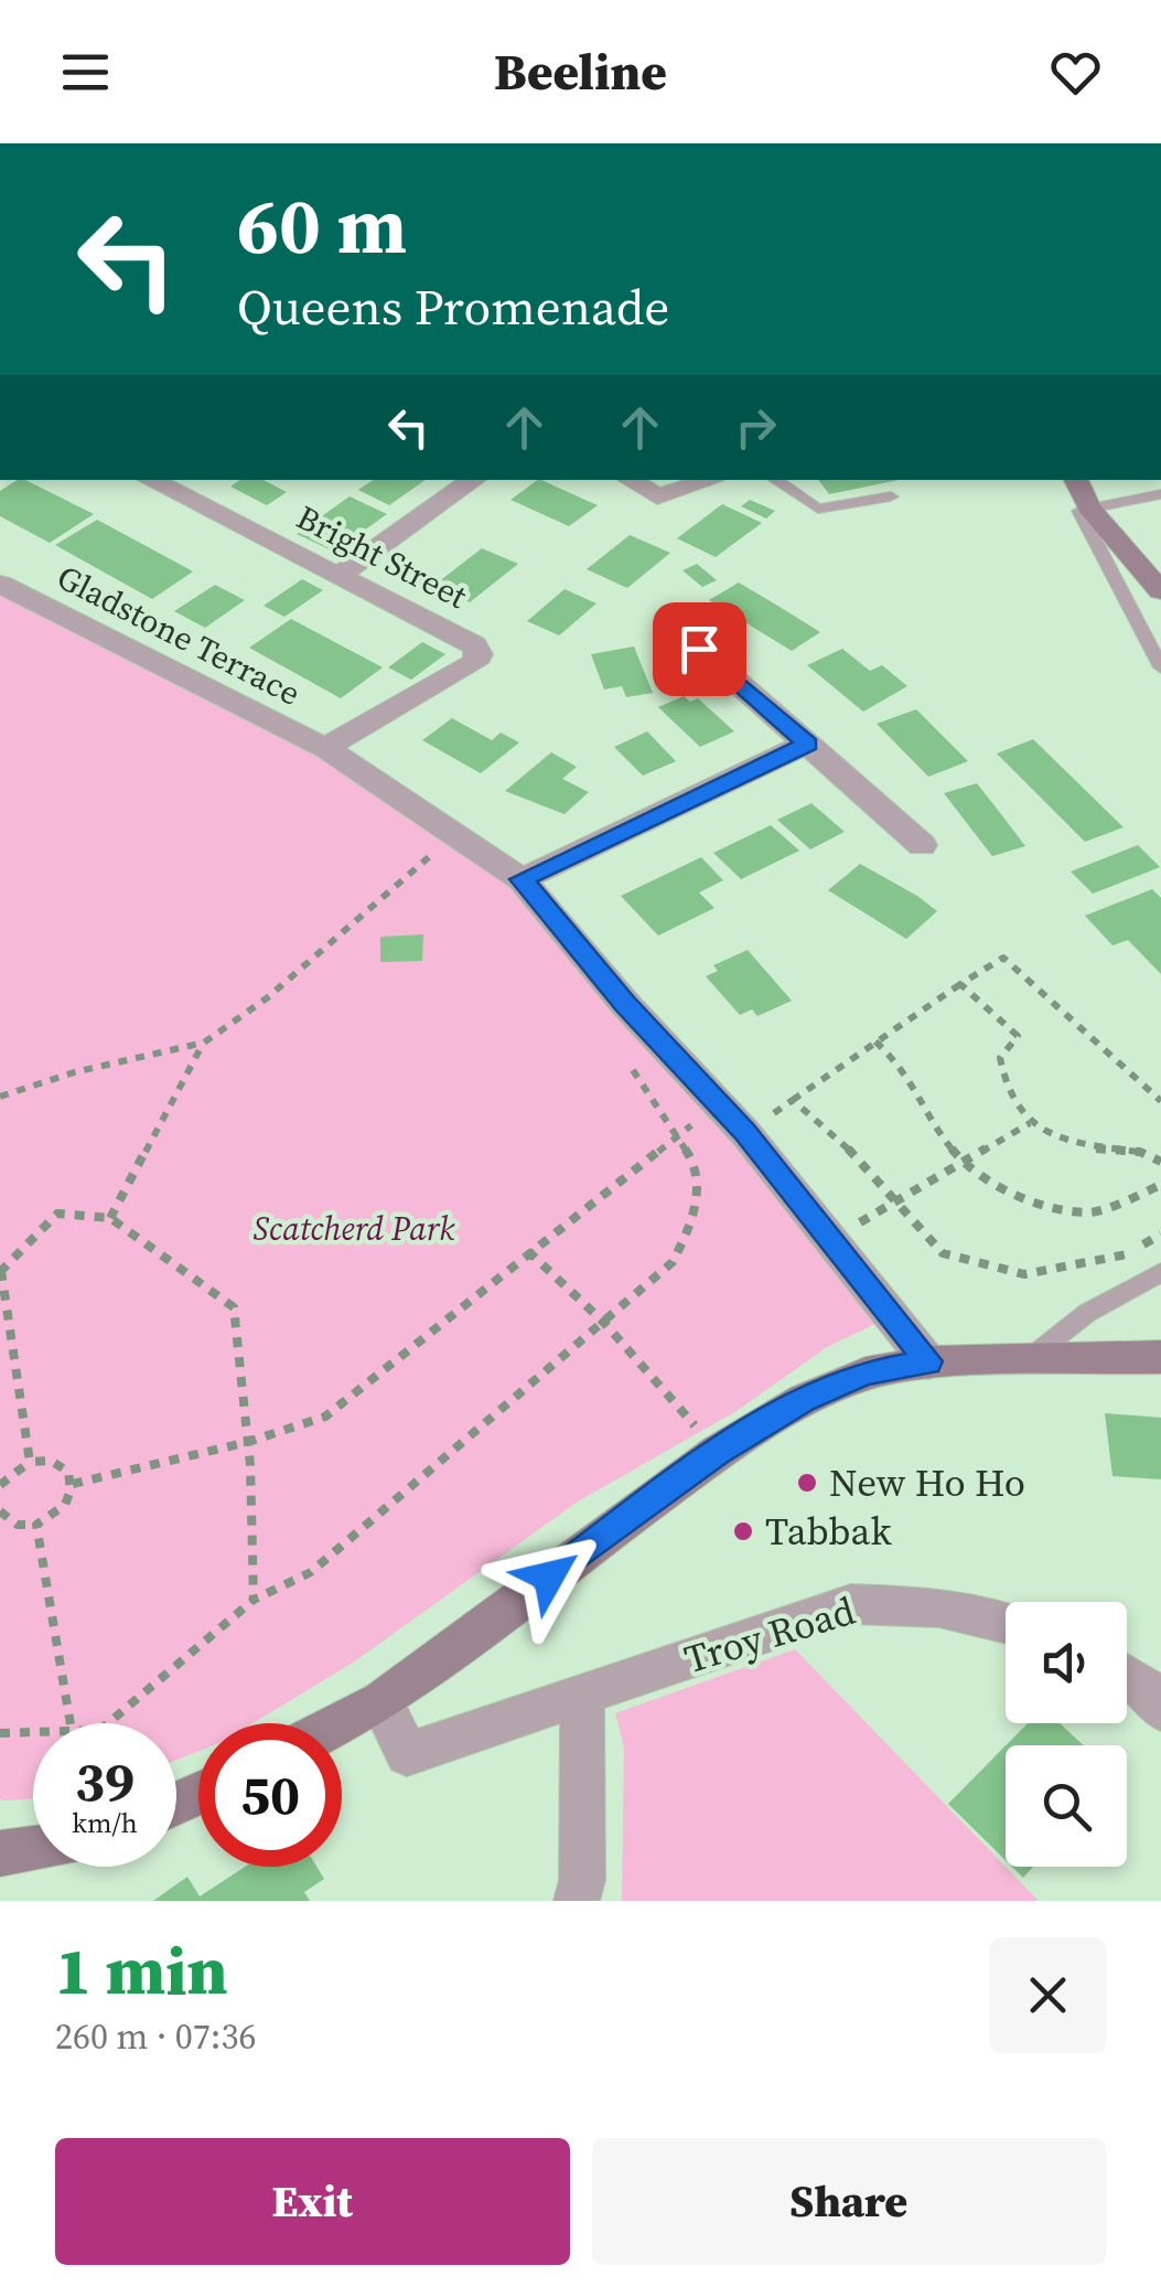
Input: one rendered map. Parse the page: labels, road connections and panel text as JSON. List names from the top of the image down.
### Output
{
  "streets": {
    "street": ["Bright Street", "Gladstone Terrace", "Troy Road"]
  },
  "crossings": [
    ["Bright Street", "Gladstone Terrace"]
  ],
  "parks": ["Scatcherd Park"],
  "places": ["New Ho Ho", "Tabbak"],
  "page": {
    "header": "Beeline",
    "turn": ["60 m", "Queens Promenade"],
    "speed": "39 km/h",
    "limit": "50",
    "heading": ["1 min", "260 m · 07:36"],
    "buttons": ["Exit", "Share"]
  }
}
